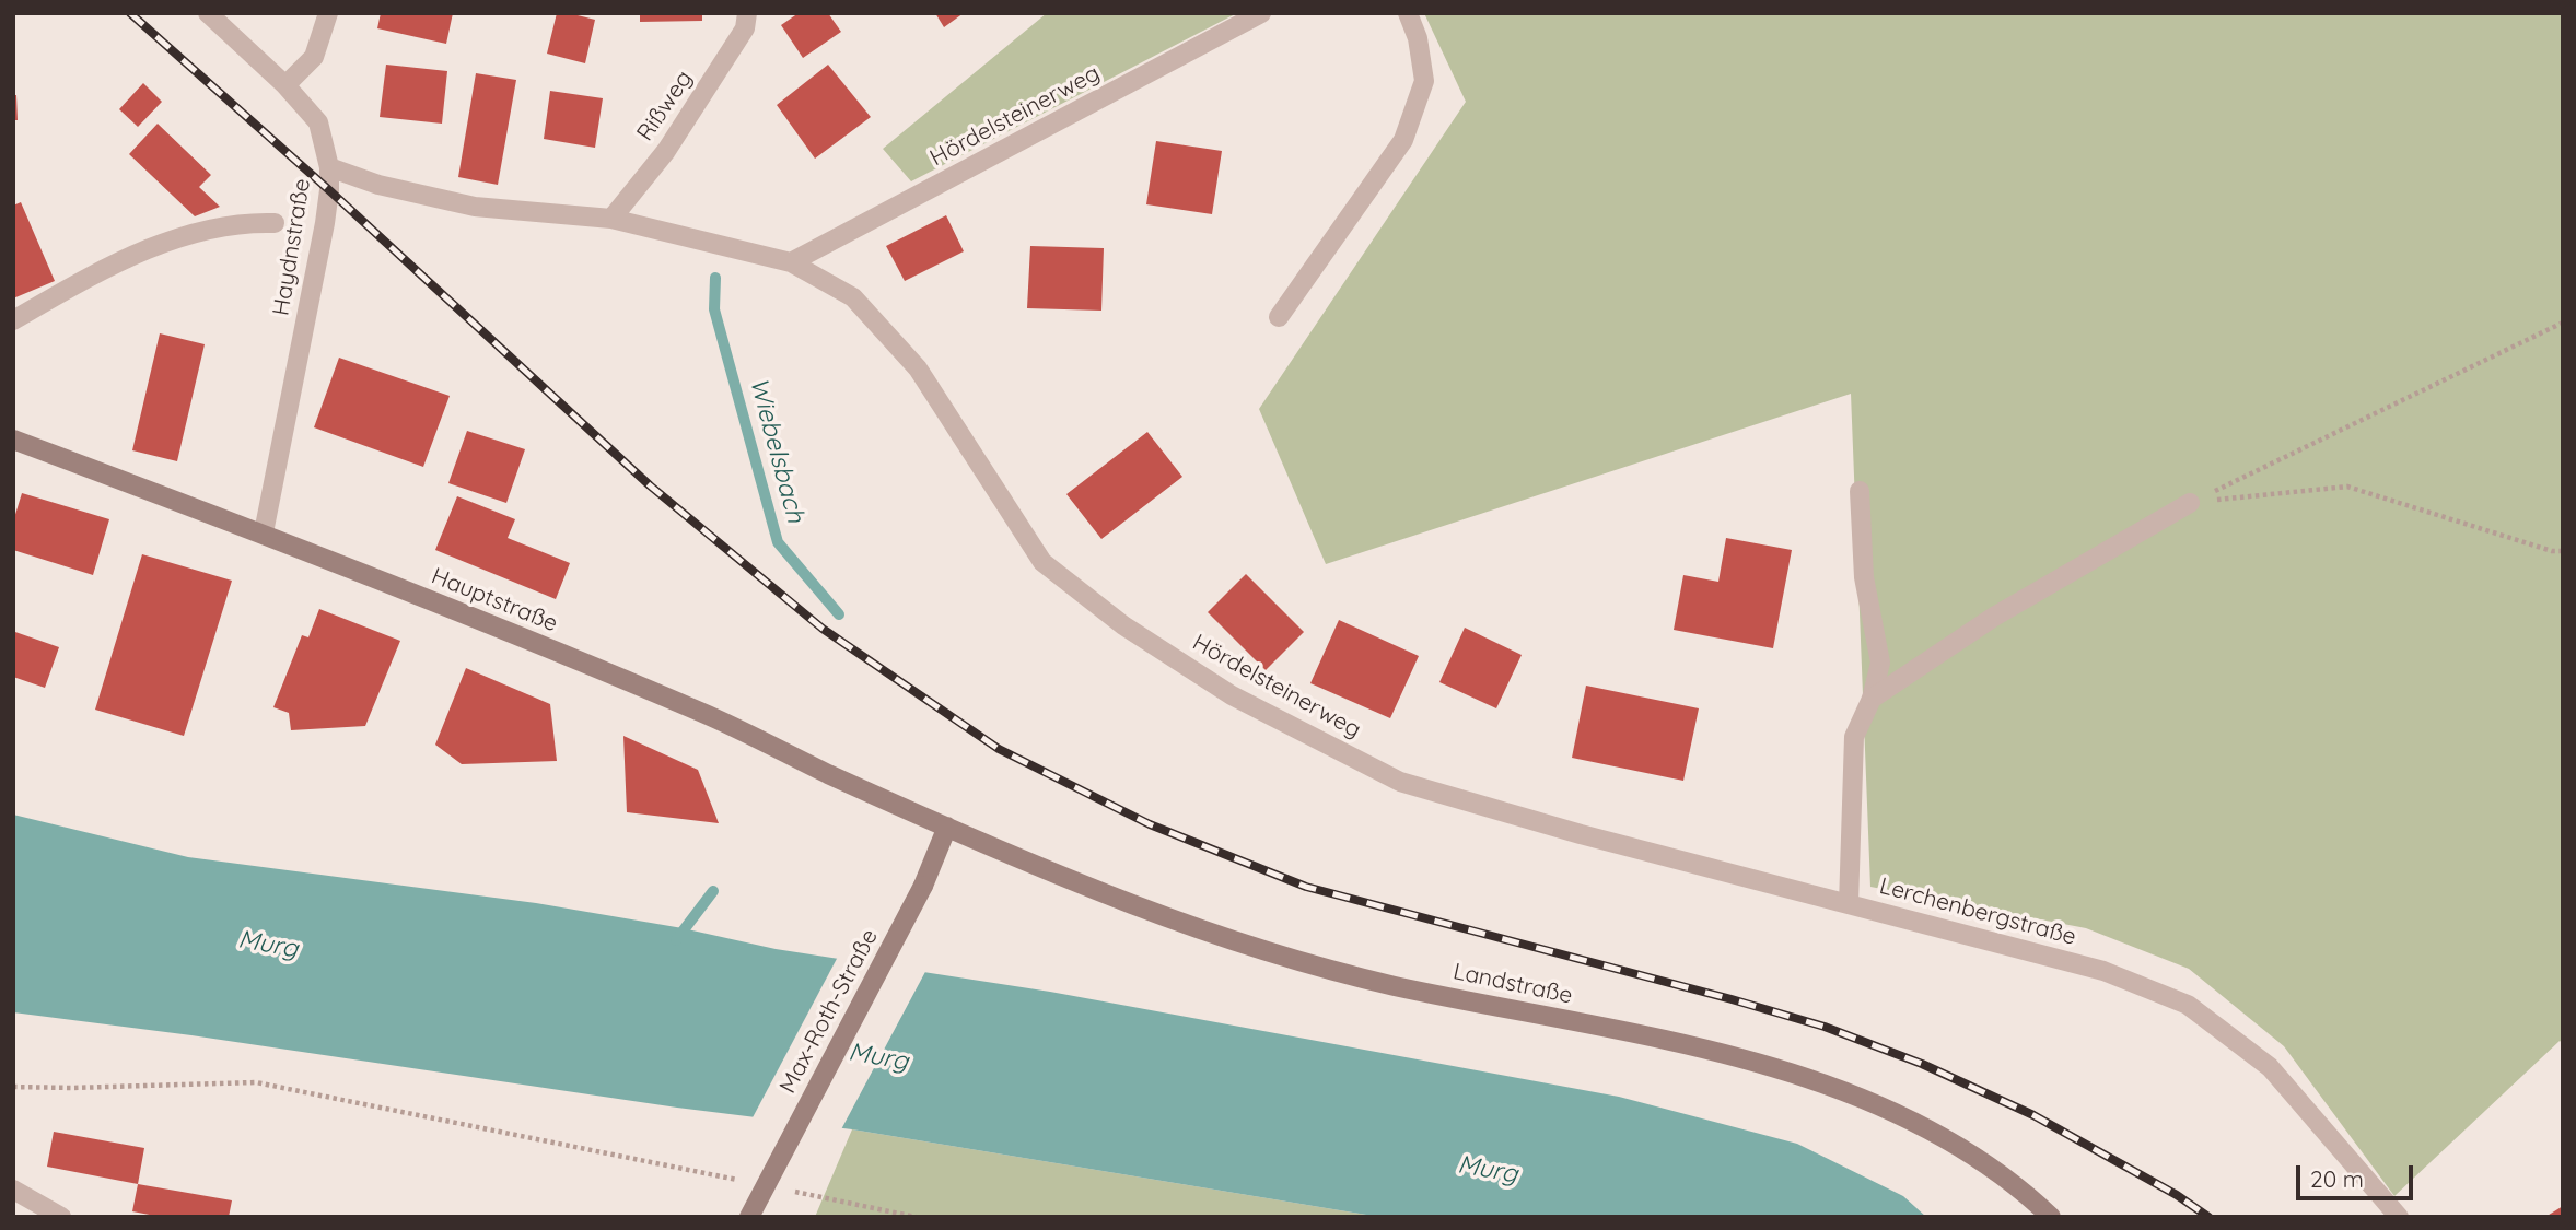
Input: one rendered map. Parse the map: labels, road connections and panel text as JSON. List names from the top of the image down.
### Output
{
  "streets": {
    "street": [
      "Rißweg",
      "Hördelsteinerweg",
      "Haydnstraße",
      "Hauptstraße",
      "Lerchenbergstraße",
      "Landstraße",
      "Max-Roth-Straße"
    ]
  },
  "crossings": [
    ["Rißweg", "Hördelsteinerweg"],
    ["Hördelsteinerweg", "Haydnstraße"],
    ["Hördelsteinerweg", "Lerchenbergstraße"],
    ["Haydnstraße", "Hauptstraße"],
    ["Hauptstraße", "Landstraße"],
    ["Hauptstraße", "Max-Roth-Straße"],
    ["Landstraße", "Max-Roth-Straße"]
  ],
  "water": ["Wiebelsbach", "Murg"],
  "scale_bar": "20 m"
}
